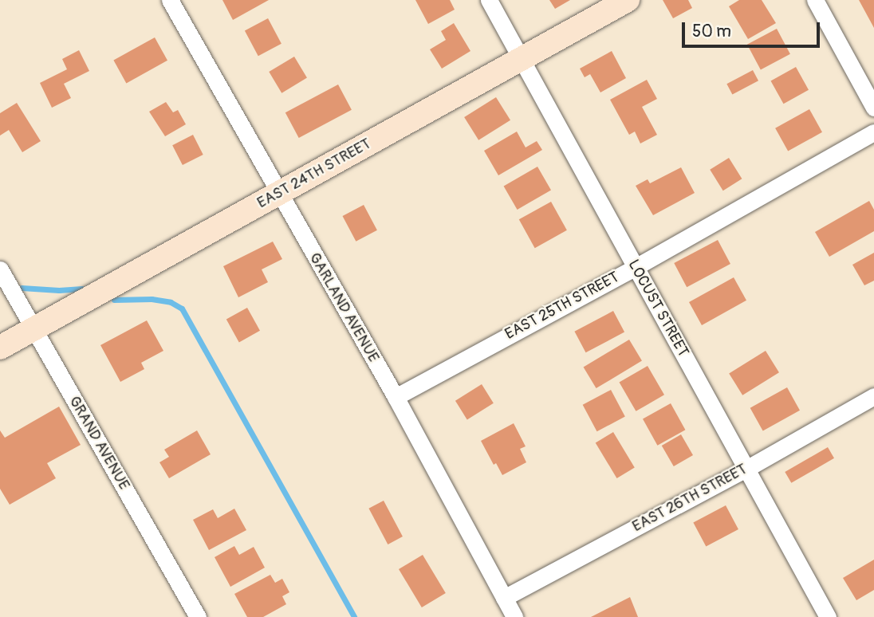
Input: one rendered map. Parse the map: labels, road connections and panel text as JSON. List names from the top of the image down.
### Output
{
  "streets": {
    "main road": ["EAST 24TH STREET"],
    "street": [
      "EAST 25TH STREET",
      "GARLAND AVENUE",
      "LOCUST STREET",
      "GRAND AVENUE",
      "EAST 26TH STREET"
    ]
  },
  "crossings": [
    ["EAST 24TH STREET", "GARLAND AVENUE"],
    ["EAST 24TH STREET", "LOCUST STREET"],
    ["EAST 24TH STREET", "GRAND AVENUE"],
    ["EAST 25TH STREET", "GARLAND AVENUE"],
    ["EAST 25TH STREET", "LOCUST STREET"],
    ["GARLAND AVENUE", "EAST 26TH STREET"],
    ["LOCUST STREET", "EAST 26TH STREET"]
  ],
  "scale_bar": "50 m"
}
